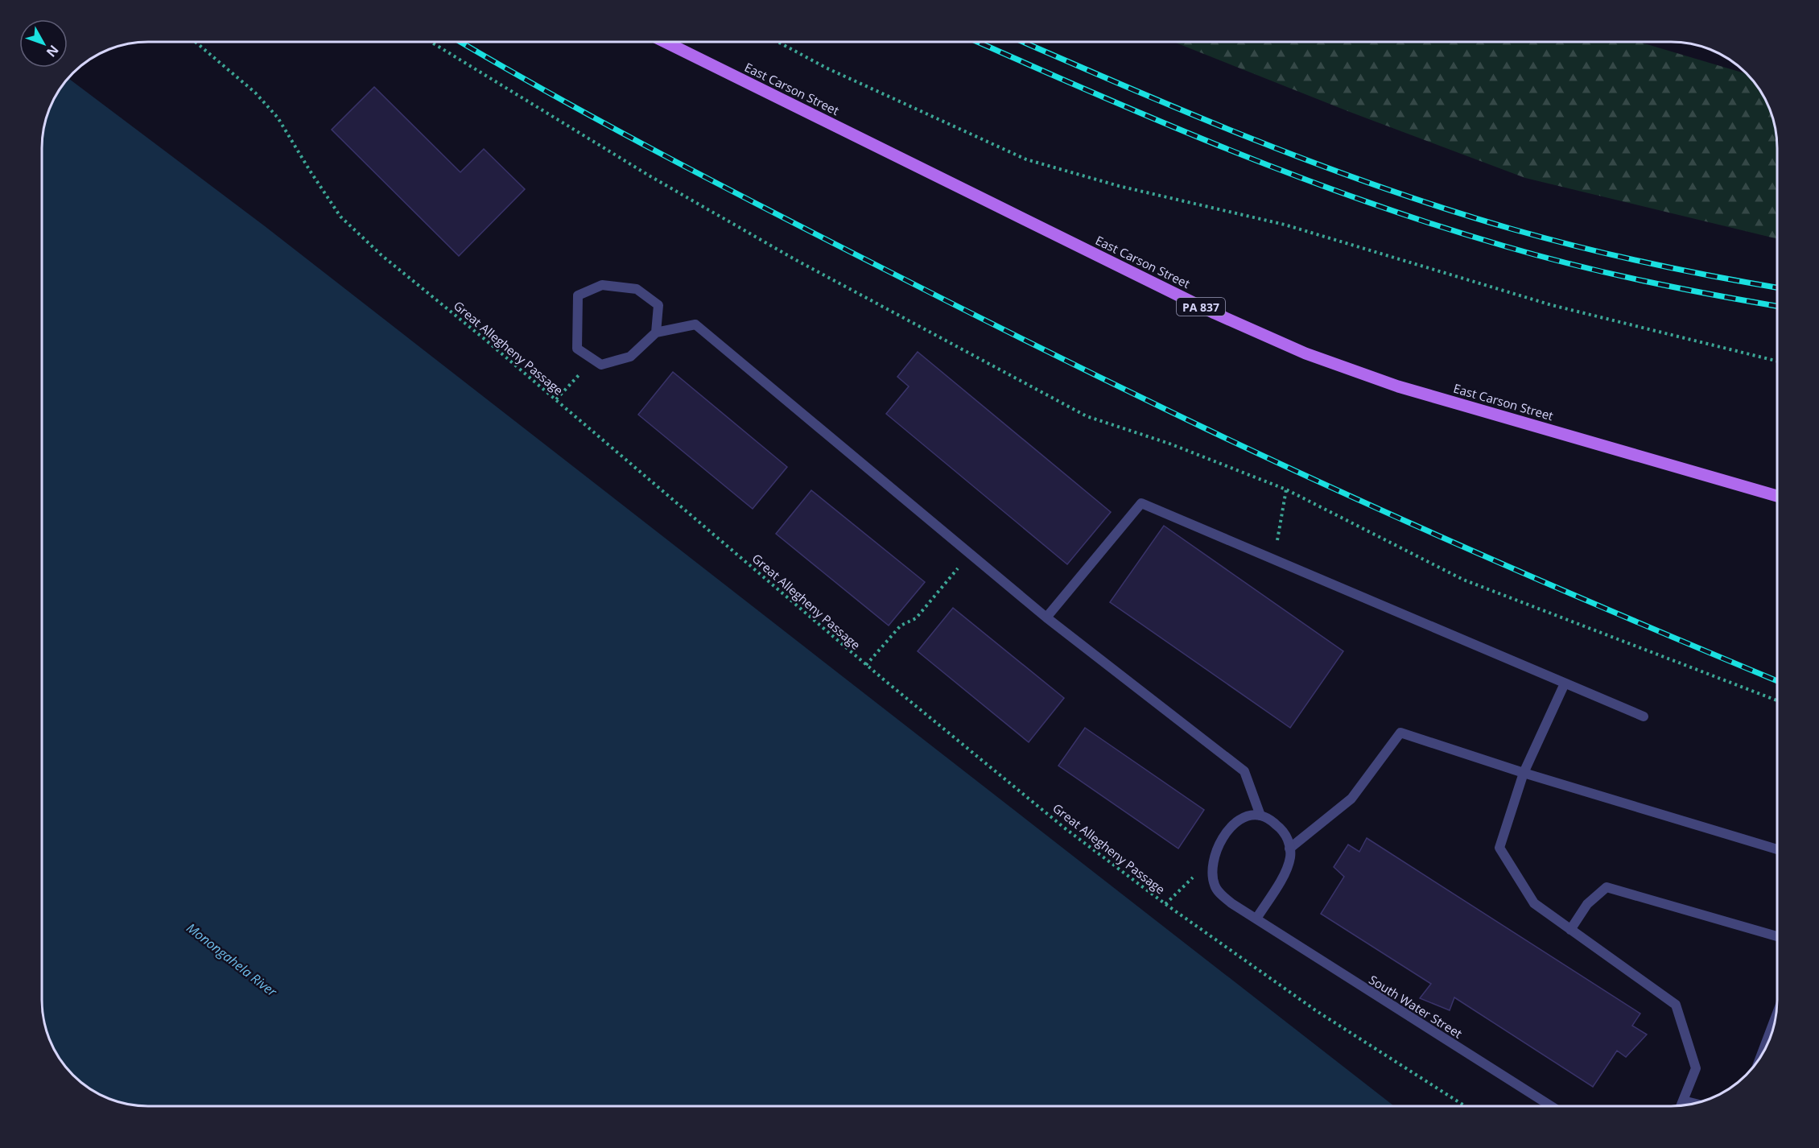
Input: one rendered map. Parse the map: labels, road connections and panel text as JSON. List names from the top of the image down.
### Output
{
  "streets": {
    "main road": ["East Carson Street", "PA 837"],
    "street": ["South Water Street"],
    "path": ["Great Allegheny Passage"]
  },
  "water": ["Monongahela River"],
  "north": "bottom right"
}
